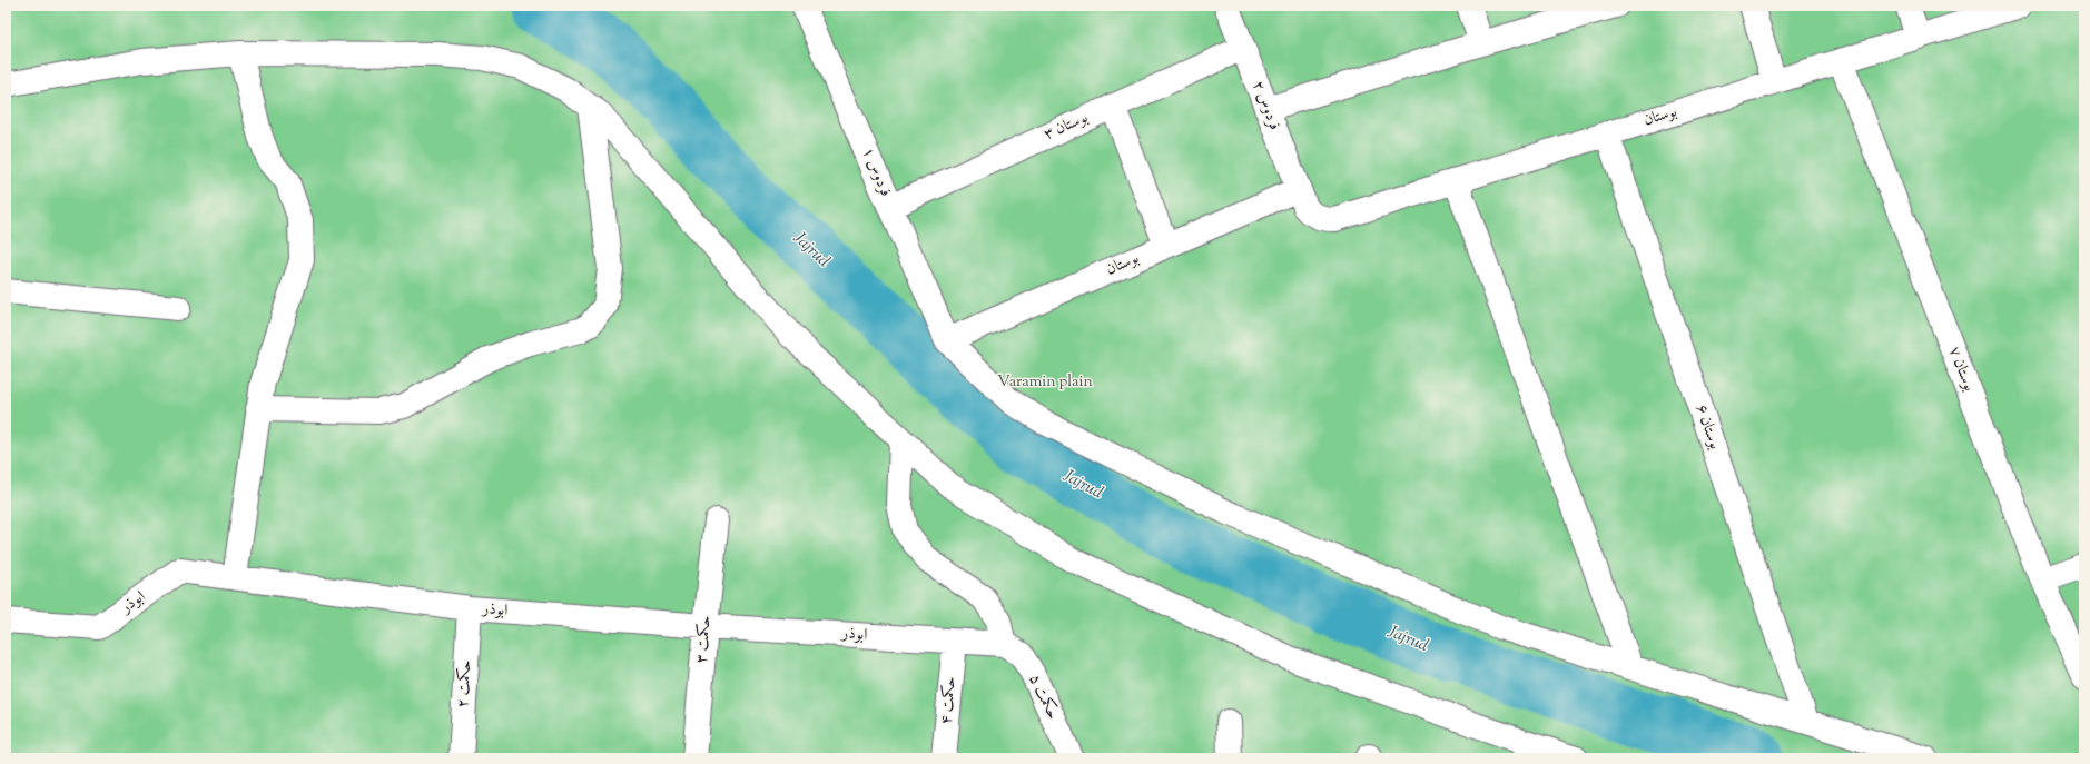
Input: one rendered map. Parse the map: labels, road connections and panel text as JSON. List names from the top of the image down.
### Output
{
  "streets": {
    "street": [
      "فردوس ۲",
      "بوستان",
      "بوستان ۳",
      "فردوس ۱",
      "بوستان ۷",
      "بوستان ۶",
      "ابوذر",
      "حکمت ۳",
      "حکمت ۲",
      "حکمت ۵",
      "حکمت ۴"
    ]
  },
  "crossings": [
    ["فردوس ۲", "بوستان"],
    ["فردوس ۲", "بوستان ۳"],
    ["بوستان", "فردوس ۱"],
    ["بوستان", "بوستان ۷"],
    ["بوستان", "بوستان ۶"],
    ["بوستان ۳", "فردوس ۱"],
    ["ابوذر", "حکمت ۳"],
    ["ابوذر", "حکمت ۲"],
    ["ابوذر", "حکمت ۵"],
    ["ابوذر", "حکمت ۴"]
  ],
  "water": ["Jajrud"],
  "parks": ["Varamin plain"]
}
